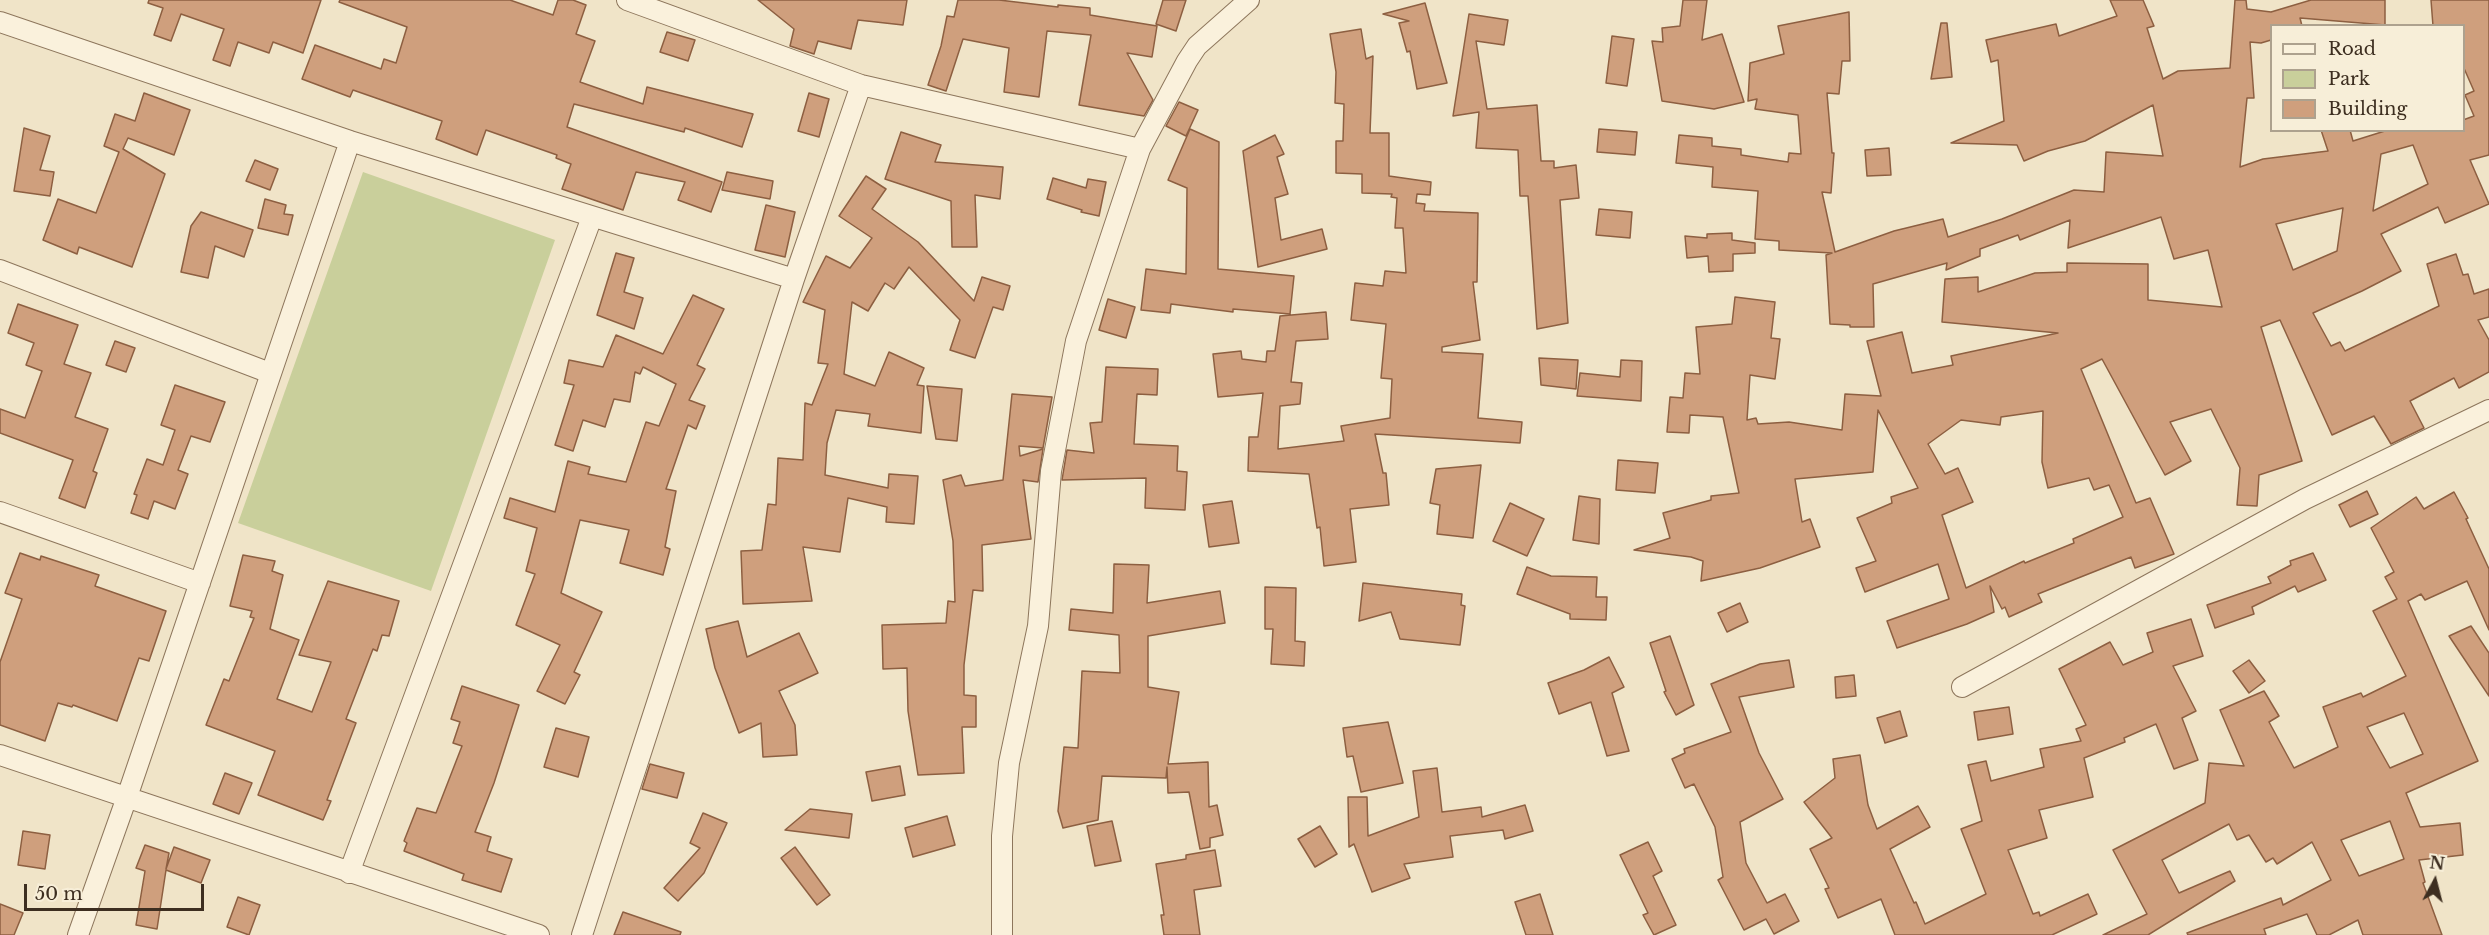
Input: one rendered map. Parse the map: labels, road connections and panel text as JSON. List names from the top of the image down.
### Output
{
  "legend": ["Road", "Park", "Building"],
  "scale_bar": "50 m",
  "north": "top"
}
